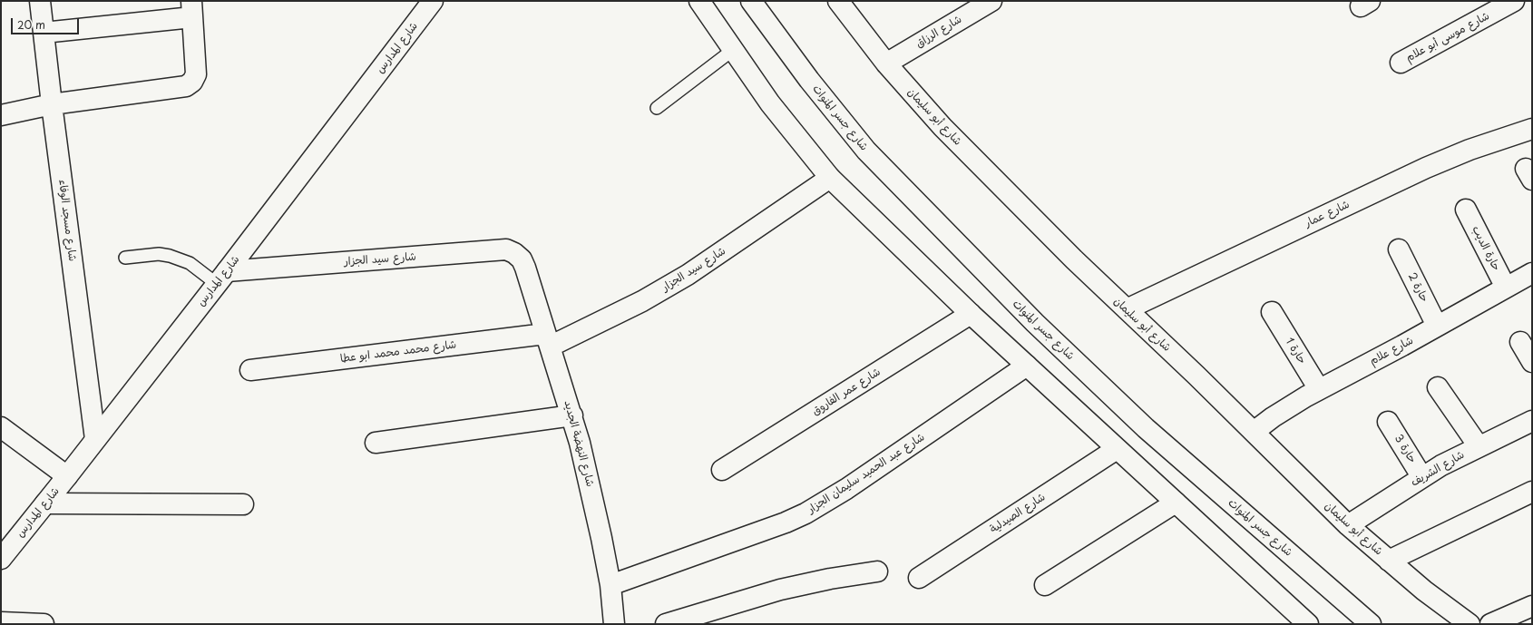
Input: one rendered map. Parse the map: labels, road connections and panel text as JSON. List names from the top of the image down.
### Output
{
  "streets": {
    "street": [
      "شارع الرزاق",
      "شارع موسى أبو علام",
      "شارع المدارس",
      "شارع أبو سليمان",
      "شارع جسر المنوات",
      "شارع عمار",
      "شارع مسجد الوفاء",
      "حارة الديب",
      "شارع سيد الجزار",
      "حارة 2",
      "حارة 1",
      "شارع علام",
      "شارع محمد محمد ابو عطا",
      "شارع عمر الفاروق",
      "شارع النهضة الجديد",
      "حارة 3",
      "شارع الشريف",
      "شارع عبد الحميد سليمان الجزار",
      "شارع الصيدلية"
    ]
  },
  "crossings": [
    ["شارع الرزاق", "شارع أبو سليمان"],
    ["شارع المدارس", "شارع مسجد الوفاء"],
    ["شارع المدارس", "شارع سيد الجزار"],
    ["شارع أبو سليمان", "شارع عمار"],
    ["شارع أبو سليمان", "شارع علام"],
    ["شارع أبو سليمان", "شارع الشريف"],
    ["حارة الديب", "شارع علام"],
    ["شارع سيد الجزار", "شارع محمد محمد ابو عطا"],
    ["شارع سيد الجزار", "شارع النهضة الجديد"],
    ["حارة 2", "شارع علام"],
    ["حارة 1", "شارع علام"],
    ["شارع محمد محمد ابو عطا", "شارع النهضة الجديد"],
    ["شارع النهضة الجديد", "شارع عبد الحميد سليمان الجزار"],
    ["حارة 3", "شارع الشريف"]
  ],
  "scale_bar": "20 m"
}
